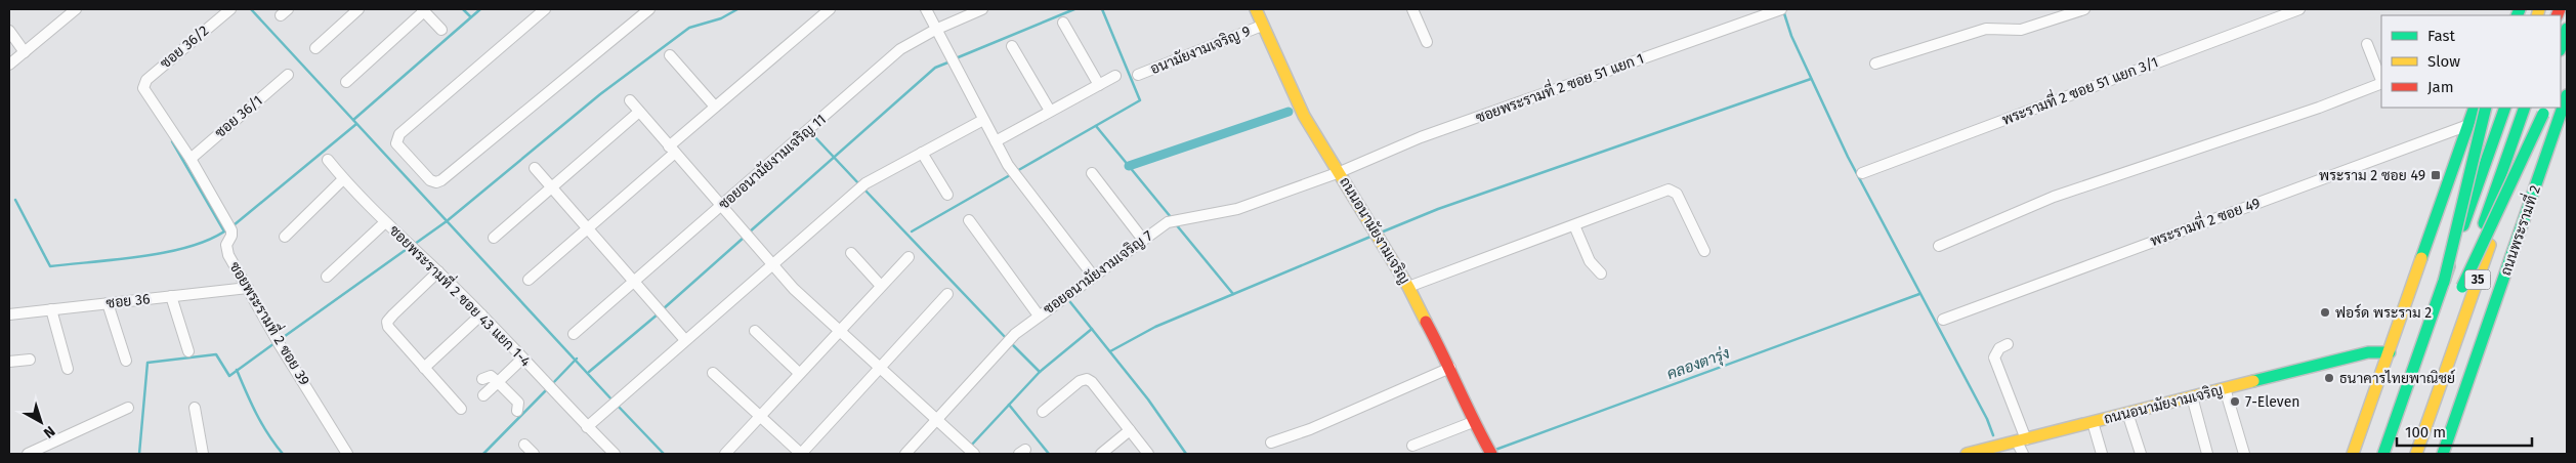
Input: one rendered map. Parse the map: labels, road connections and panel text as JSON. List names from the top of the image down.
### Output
{
  "streets": {
    "main road": ["ถนนอนามัยงามเจริญ", "ถนนพระรามที่ 2", "35"],
    "street": [
      "ซอย 36/2",
      "อนามัยงามเจริญ 9",
      "ซอยพระรามที่ 2 ซอย 51 แยก 1",
      "พระรามที่ 2 ซอย 51 แยก 3/1",
      "ซอย 36/1",
      "ซอยอนามัยงามเจริญ 11",
      "พระรามที่ 2 ซอย 49",
      "ซอยอนามัยงามเจริญ 7",
      "ซอยพระรามที่ 2 ซอย 43 แยก 1-4",
      "ซอย 36",
      "ซอยพระรามที่ 2 ซอย 39"
    ]
  },
  "crossings": [
    ["ซอย 36/2", "ซอยพระรามที่ 2 ซอย 39"],
    ["อนามัยงามเจริญ 9", "ถนนอนามัยงามเจริญ"],
    ["ซอยพระรามที่ 2 ซอย 51 แยก 1", "ถนนอนามัยงามเจริญ"],
    ["ซอยพระรามที่ 2 ซอย 51 แยก 1", "ซอยอนามัยงามเจริญ 7"],
    ["ซอย 36/1", "ซอยพระรามที่ 2 ซอย 39"],
    ["ถนนอนามัยงามเจริญ", "ซอยอนามัยงามเจริญ 7"],
    ["ซอย 36", "ซอยพระรามที่ 2 ซอย 39"]
  ],
  "water": ["คลองตารุ่ง"],
  "places": {
    "transit": ["พระราม 2 ซอย 49"],
    "other": ["ฟอร์ด พระราม 2", "ธนาคารไทยพาณิชย์", "7-Eleven"]
  },
  "legend": ["Fast", "Slow", "Jam"],
  "scale_bar": "100 m",
  "north": "bottom right"
}
